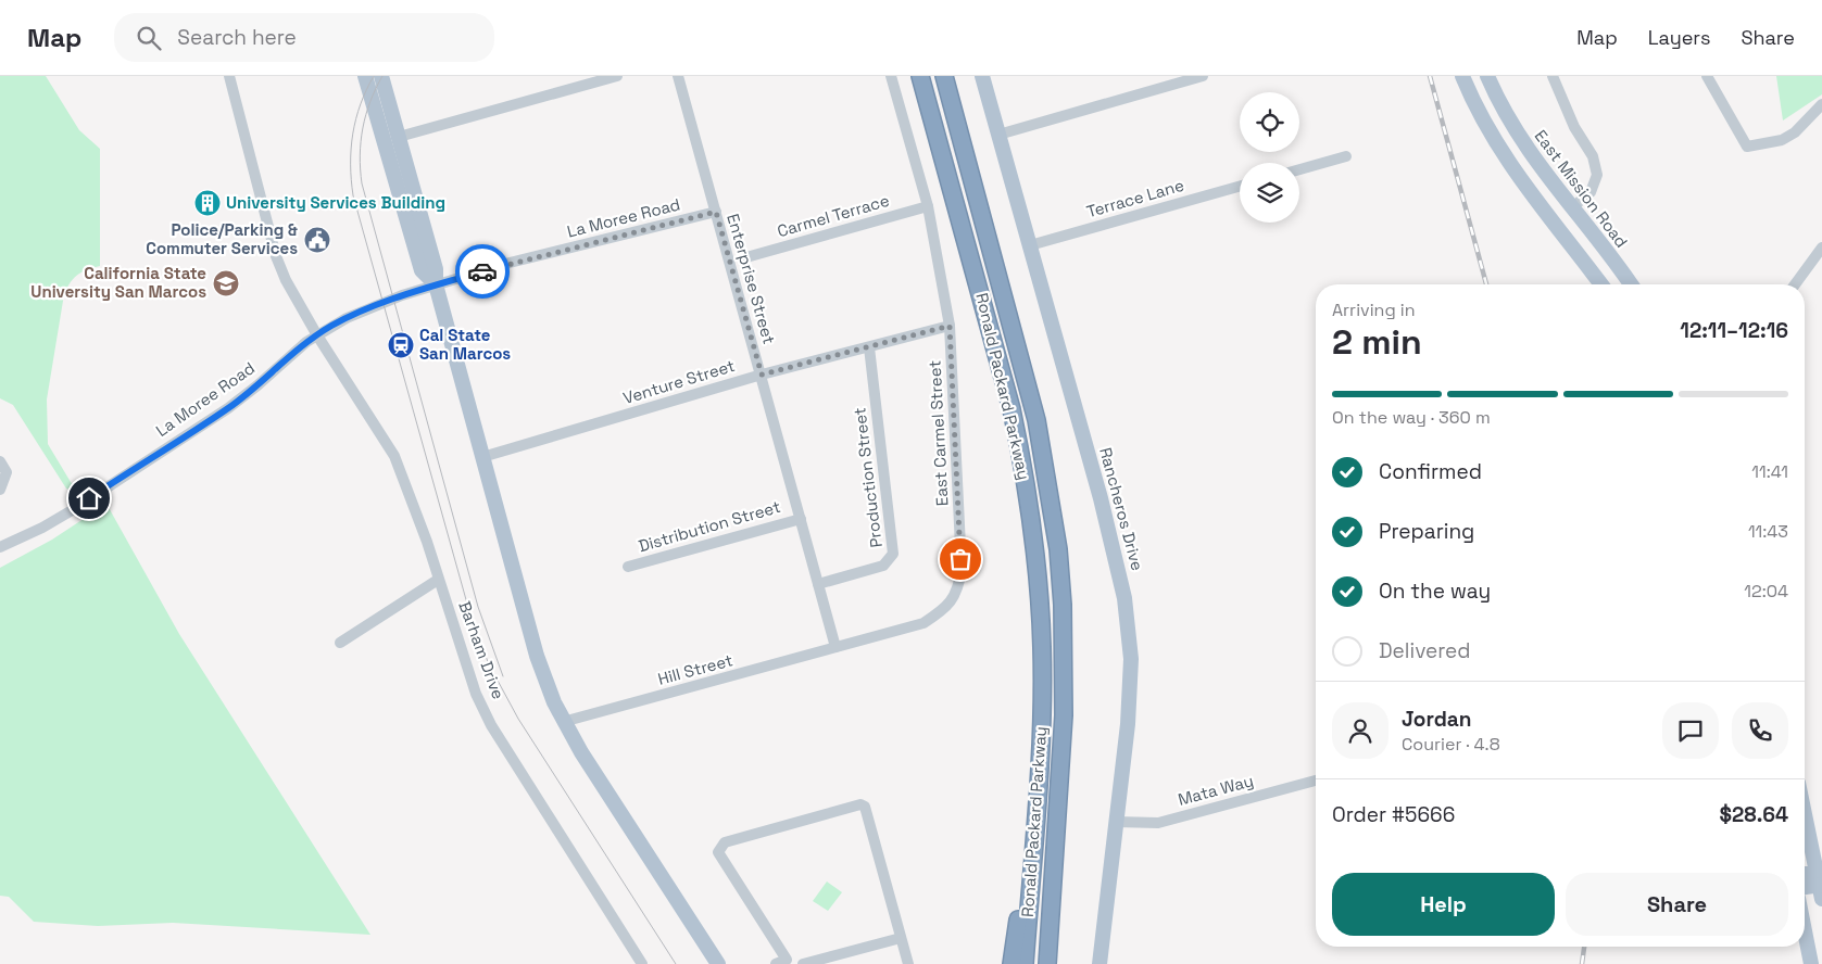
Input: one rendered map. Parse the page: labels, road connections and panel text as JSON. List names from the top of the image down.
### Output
{
  "streets": {
    "highway": ["Ronald Packard Parkway"],
    "main road": ["East Mission Road", "Rancheros Drive"],
    "street": [
      "Terrace Lane",
      "Carmel Terrace",
      "La Moree Road",
      "Enterprise Street",
      "Venture Street",
      "East Carmel Street",
      "Production Street",
      "Distribution Street",
      "Barham Drive",
      "Hill Street",
      "Mata Way"
    ]
  },
  "crossings": [
    ["Terrace Lane", "Rancheros Drive"],
    ["Carmel Terrace", "East Carmel Street"],
    ["La Moree Road", "Enterprise Street"],
    ["La Moree Road", "Barham Drive"],
    ["Enterprise Street", "Venture Street"],
    ["Enterprise Street", "East Carmel Street"],
    ["Enterprise Street", "Production Street"],
    ["Enterprise Street", "Distribution Street"],
    ["Enterprise Street", "Hill Street"],
    ["Venture Street", "East Carmel Street"],
    ["Venture Street", "Production Street"],
    ["East Carmel Street", "Hill Street"],
    ["Rancheros Drive", "Mata Way"]
  ],
  "places": {
    "building": ["University Services Building"],
    "public building": ["Police/Parking & Commuter Services"],
    "school or university": ["California State University San Marcos"],
    "station": ["Cal State San Marcos"]
  },
  "page": {
    "header": "Map",
    "search": "Search here",
    "nav": ["Map", "Layers", "Share"],
    "heading": ["2 min", "Arriving in", "12:11–12:16"],
    "panel": [
      "Jordan",
      "Courier · 4.8",
      "Order #5666",
      "$28.64"
    ],
    "bar": "On the way · 360 m",
    "list": [
      ["Confirmed", "11:41"],
      ["Preparing", "11:43"],
      ["On the way", "12:04"],
      "Delivered"
    ],
    "buttons": ["Help", "Share"]
  }
}
